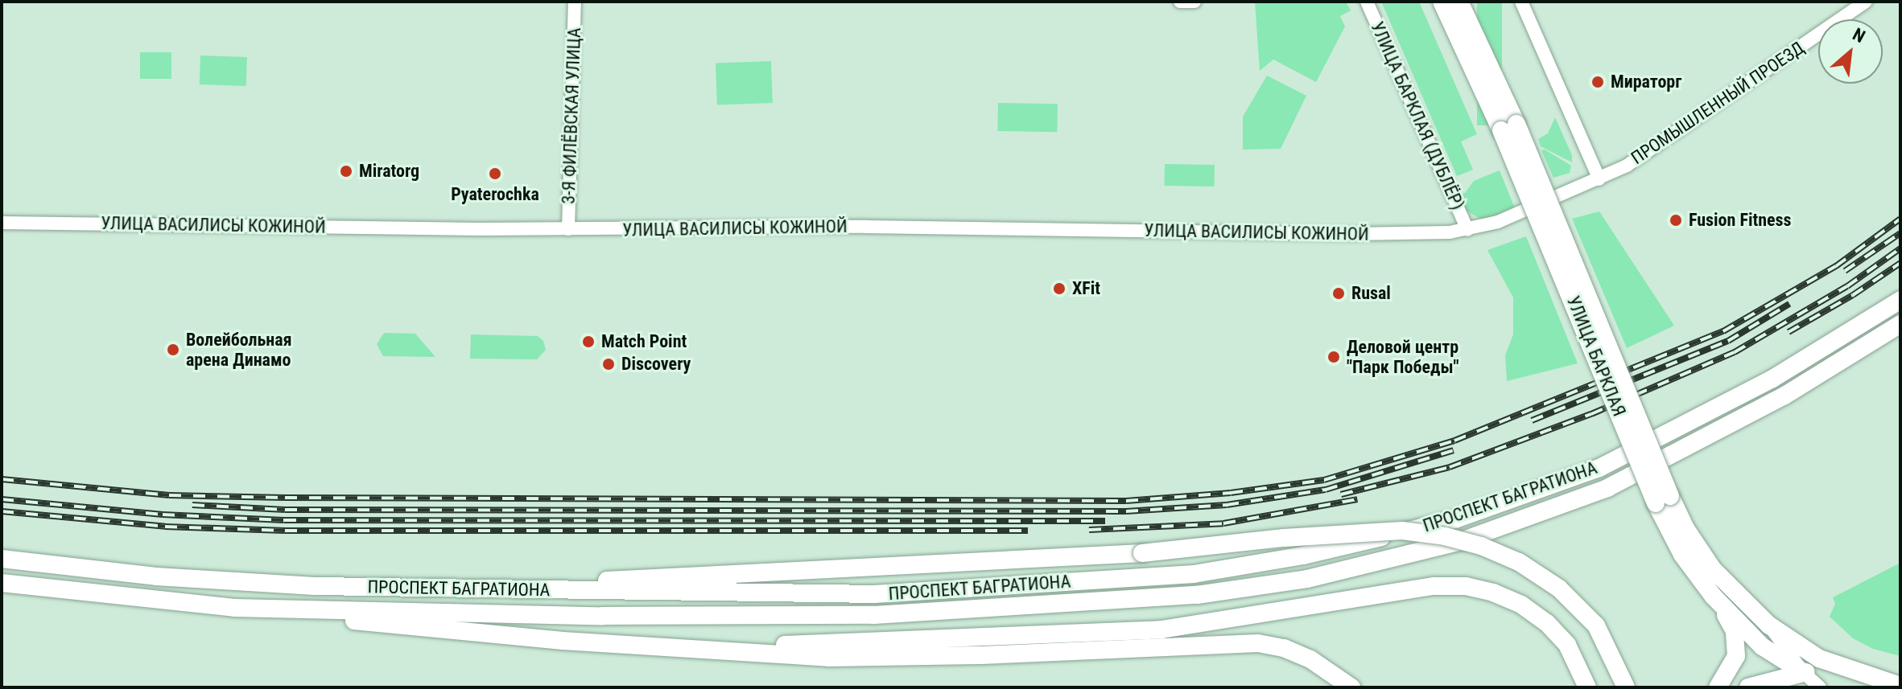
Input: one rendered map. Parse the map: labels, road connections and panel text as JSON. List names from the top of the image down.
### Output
{
  "streets": {
    "main road": ["УЛИЦА БАРКЛАЯ", "ПРОСПЕКТ БАГРАТИОНА"],
    "street": [
      "ПРОМЫШЛЕННЫЙ ПРОЕЗД",
      "3-Я ФИЛЁВСКАЯ УЛИЦА",
      "УЛИЦА БАРКЛАЯ (ДУБЛЁР)",
      "УЛИЦА ВАСИЛИСЫ КОЖИНОЙ"
    ]
  },
  "crossings": [
    ["ПРОМЫШЛЕННЫЙ ПРОЕЗД", "УЛИЦА БАРКЛАЯ (ДУБЛЁР)"],
    ["ПРОМЫШЛЕННЫЙ ПРОЕЗД", "УЛИЦА ВАСИЛИСЫ КОЖИНОЙ"],
    ["3-Я ФИЛЁВСКАЯ УЛИЦА", "УЛИЦА ВАСИЛИСЫ КОЖИНОЙ"],
    ["УЛИЦА БАРКЛАЯ (ДУБЛЁР)", "УЛИЦА ВАСИЛИСЫ КОЖИНОЙ"]
  ],
  "places": [
    "Мираторг",
    "Miratorg",
    "Pyaterochka",
    "Fusion Fitness",
    "XFit",
    "Rusal",
    "Match Point",
    "Волейбольная арена Динамо",
    "Деловой центр \"Парк Победы\"",
    "Discovery"
  ],
  "north": "top right"
}
